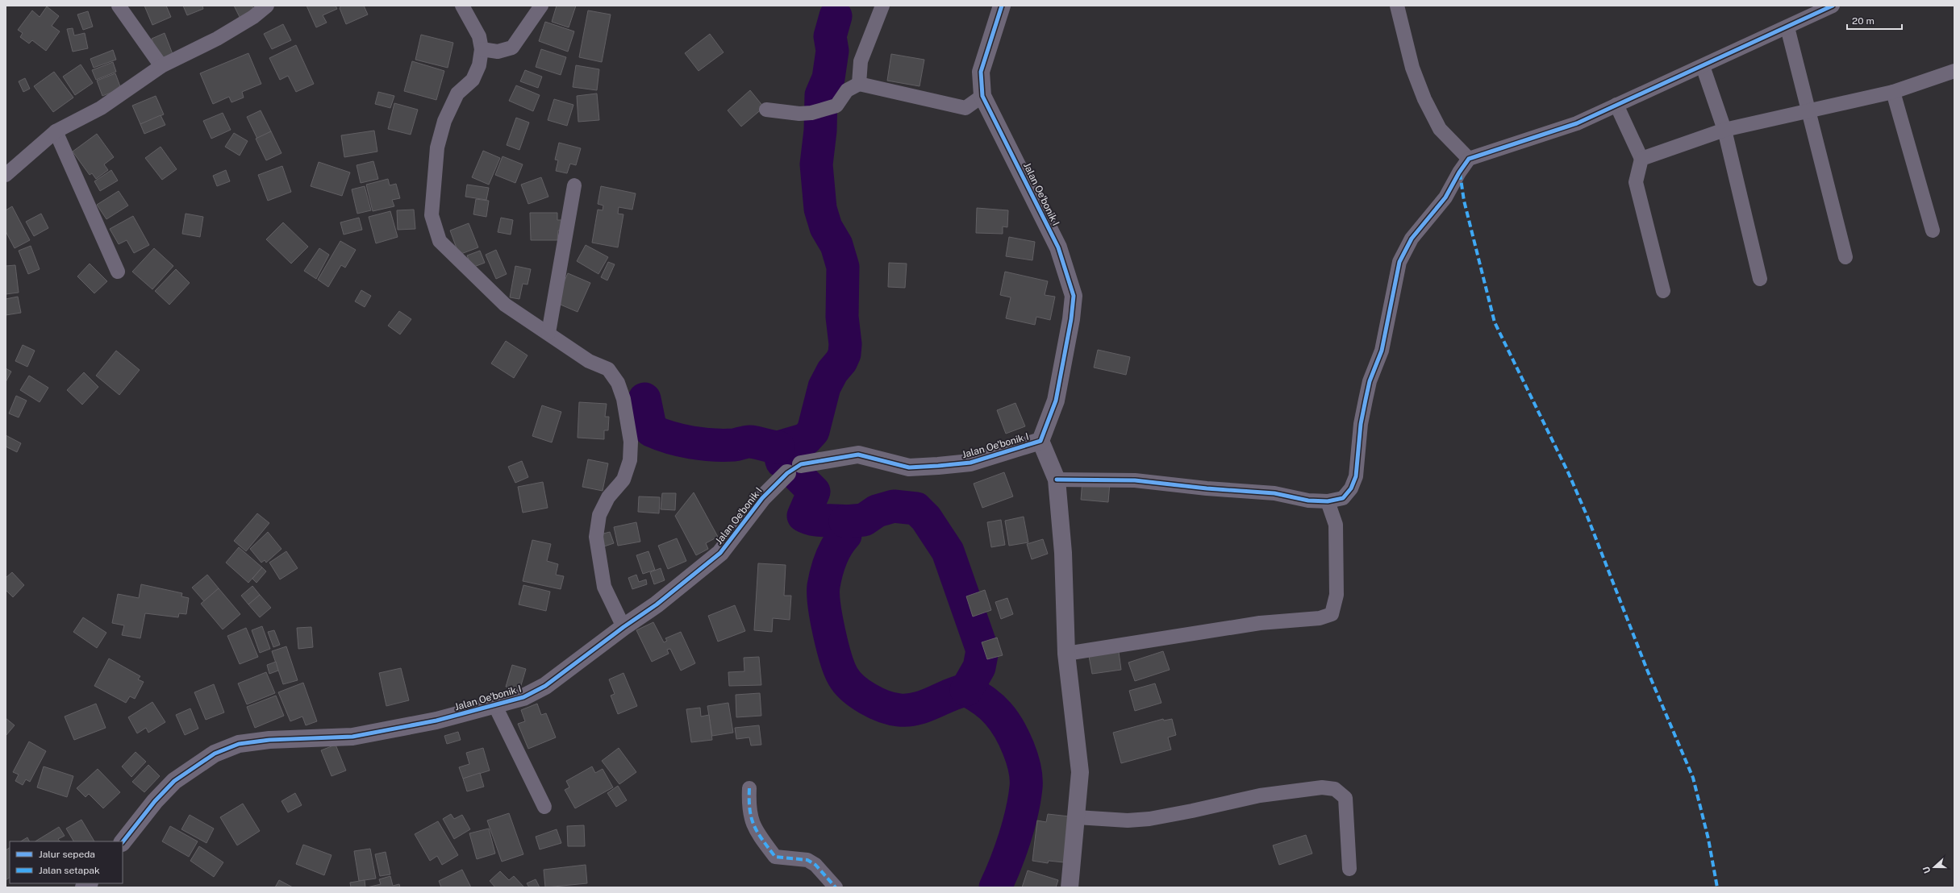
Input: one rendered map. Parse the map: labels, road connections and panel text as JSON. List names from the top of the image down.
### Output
{
  "streets": {
    "street": ["Jalan Oe'bonik I"]
  },
  "legend": ["Jalur sepeda", "Jalan setapak"],
  "scale_bar": "20 m",
  "north": "left"
}
